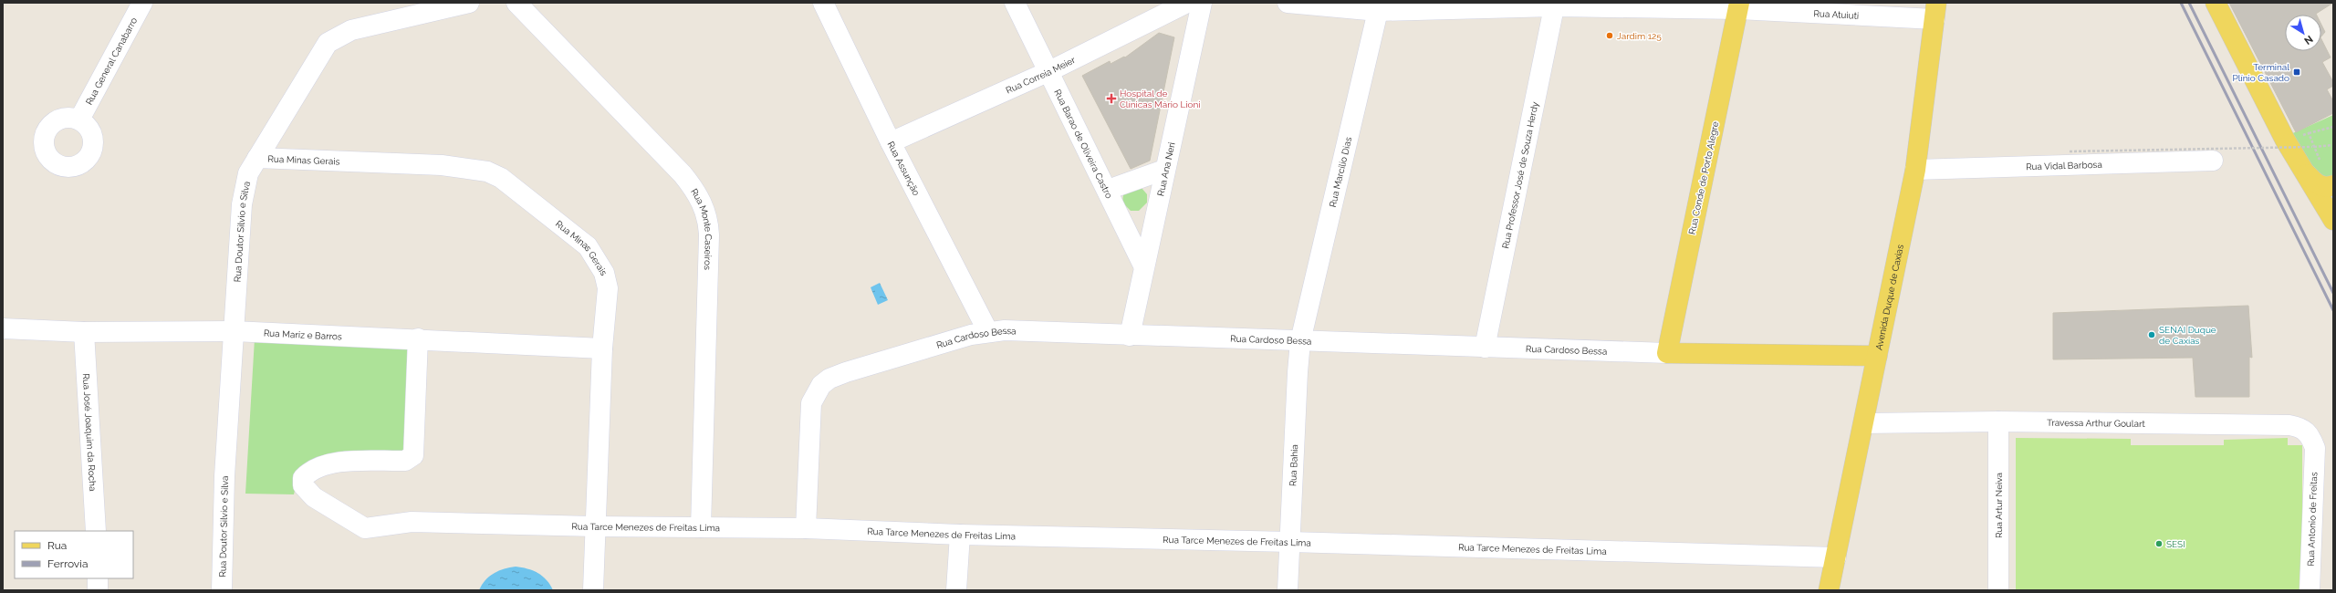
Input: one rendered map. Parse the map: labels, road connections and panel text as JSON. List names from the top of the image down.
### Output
{
  "streets": {
    "main road": ["Rua Conde de Porto Alegre", "Avenida Duque de Caxias", "Rua Cardoso Bessa"],
    "street": [
      "Rua Atuiuti",
      "Rua General Canabarro",
      "Rua Correia Meier",
      "Rua Barao de Oliveira Castro",
      "Rua Minas Gerais",
      "Rua Vidal Barbosa",
      "Rua Assunção",
      "Rua Ana Neri",
      "Rua Marcílio Dias",
      "Rua Professor José de Souza Herdy",
      "Rua Monte Caseiros",
      "Rua Doutor Silvio e Silva",
      "Rua Mariz e Barros",
      "Travessa Arthur Goulart",
      "Rua José Joaquim da Rocha",
      "Rua Bahia",
      "Rua Artur Neiva",
      "Rua Antonio de Freitas",
      "Rua Tarce Menezes de Freitas Lima"
    ]
  },
  "crossings": [
    ["Rua Atuiuti", "Rua Marcílio Dias"],
    ["Rua Atuiuti", "Rua Professor José de Souza Herdy"],
    ["Rua Atuiuti", "Rua Conde de Porto Alegre"],
    ["Rua Atuiuti", "Avenida Duque de Caxias"],
    ["Rua Correia Meier", "Rua Barao de Oliveira Castro"],
    ["Rua Correia Meier", "Rua Assunção"],
    ["Rua Barao de Oliveira Castro", "Rua Ana Neri"],
    ["Rua Minas Gerais", "Rua Doutor Silvio e Silva"],
    ["Rua Minas Gerais", "Rua Mariz e Barros"],
    ["Rua Minas Gerais", "Rua Tarce Menezes de Freitas Lima"],
    ["Rua Vidal Barbosa", "Avenida Duque de Caxias"],
    ["Rua Assunção", "Rua Cardoso Bessa"],
    ["Rua Ana Neri", "Rua Cardoso Bessa"],
    ["Rua Marcílio Dias", "Rua Cardoso Bessa"],
    ["Rua Marcílio Dias", "Rua Bahia"],
    ["Rua Professor José de Souza Herdy", "Rua Cardoso Bessa"],
    ["Rua Conde de Porto Alegre", "Rua Cardoso Bessa"],
    ["Rua Monte Caseiros", "Rua Tarce Menezes de Freitas Lima"],
    ["Rua Doutor Silvio e Silva", "Rua Mariz e Barros"],
    ["Avenida Duque de Caxias", "Rua Cardoso Bessa"],
    ["Avenida Duque de Caxias", "Travessa Arthur Goulart"],
    ["Avenida Duque de Caxias", "Rua Tarce Menezes de Freitas Lima"],
    ["Rua Mariz e Barros", "Rua José Joaquim da Rocha"],
    ["Rua Mariz e Barros", "Rua Tarce Menezes de Freitas Lima"],
    ["Rua Cardoso Bessa", "Rua Bahia"],
    ["Rua Cardoso Bessa", "Rua Tarce Menezes de Freitas Lima"],
    ["Travessa Arthur Goulart", "Rua Artur Neiva"],
    ["Travessa Arthur Goulart", "Rua Antonio de Freitas"],
    ["Rua Bahia", "Rua Tarce Menezes de Freitas Lima"]
  ],
  "places": {
    "other": ["Jardim 125", "SENAI Duque de Caxias", "SESI"],
    "transit": ["Terminal Plínio Casado"],
    "health": ["Hospital de Clínicas Mário Lioni"]
  },
  "legend": ["Rua", "Ferrovia"],
  "north": "bottom right"
}
